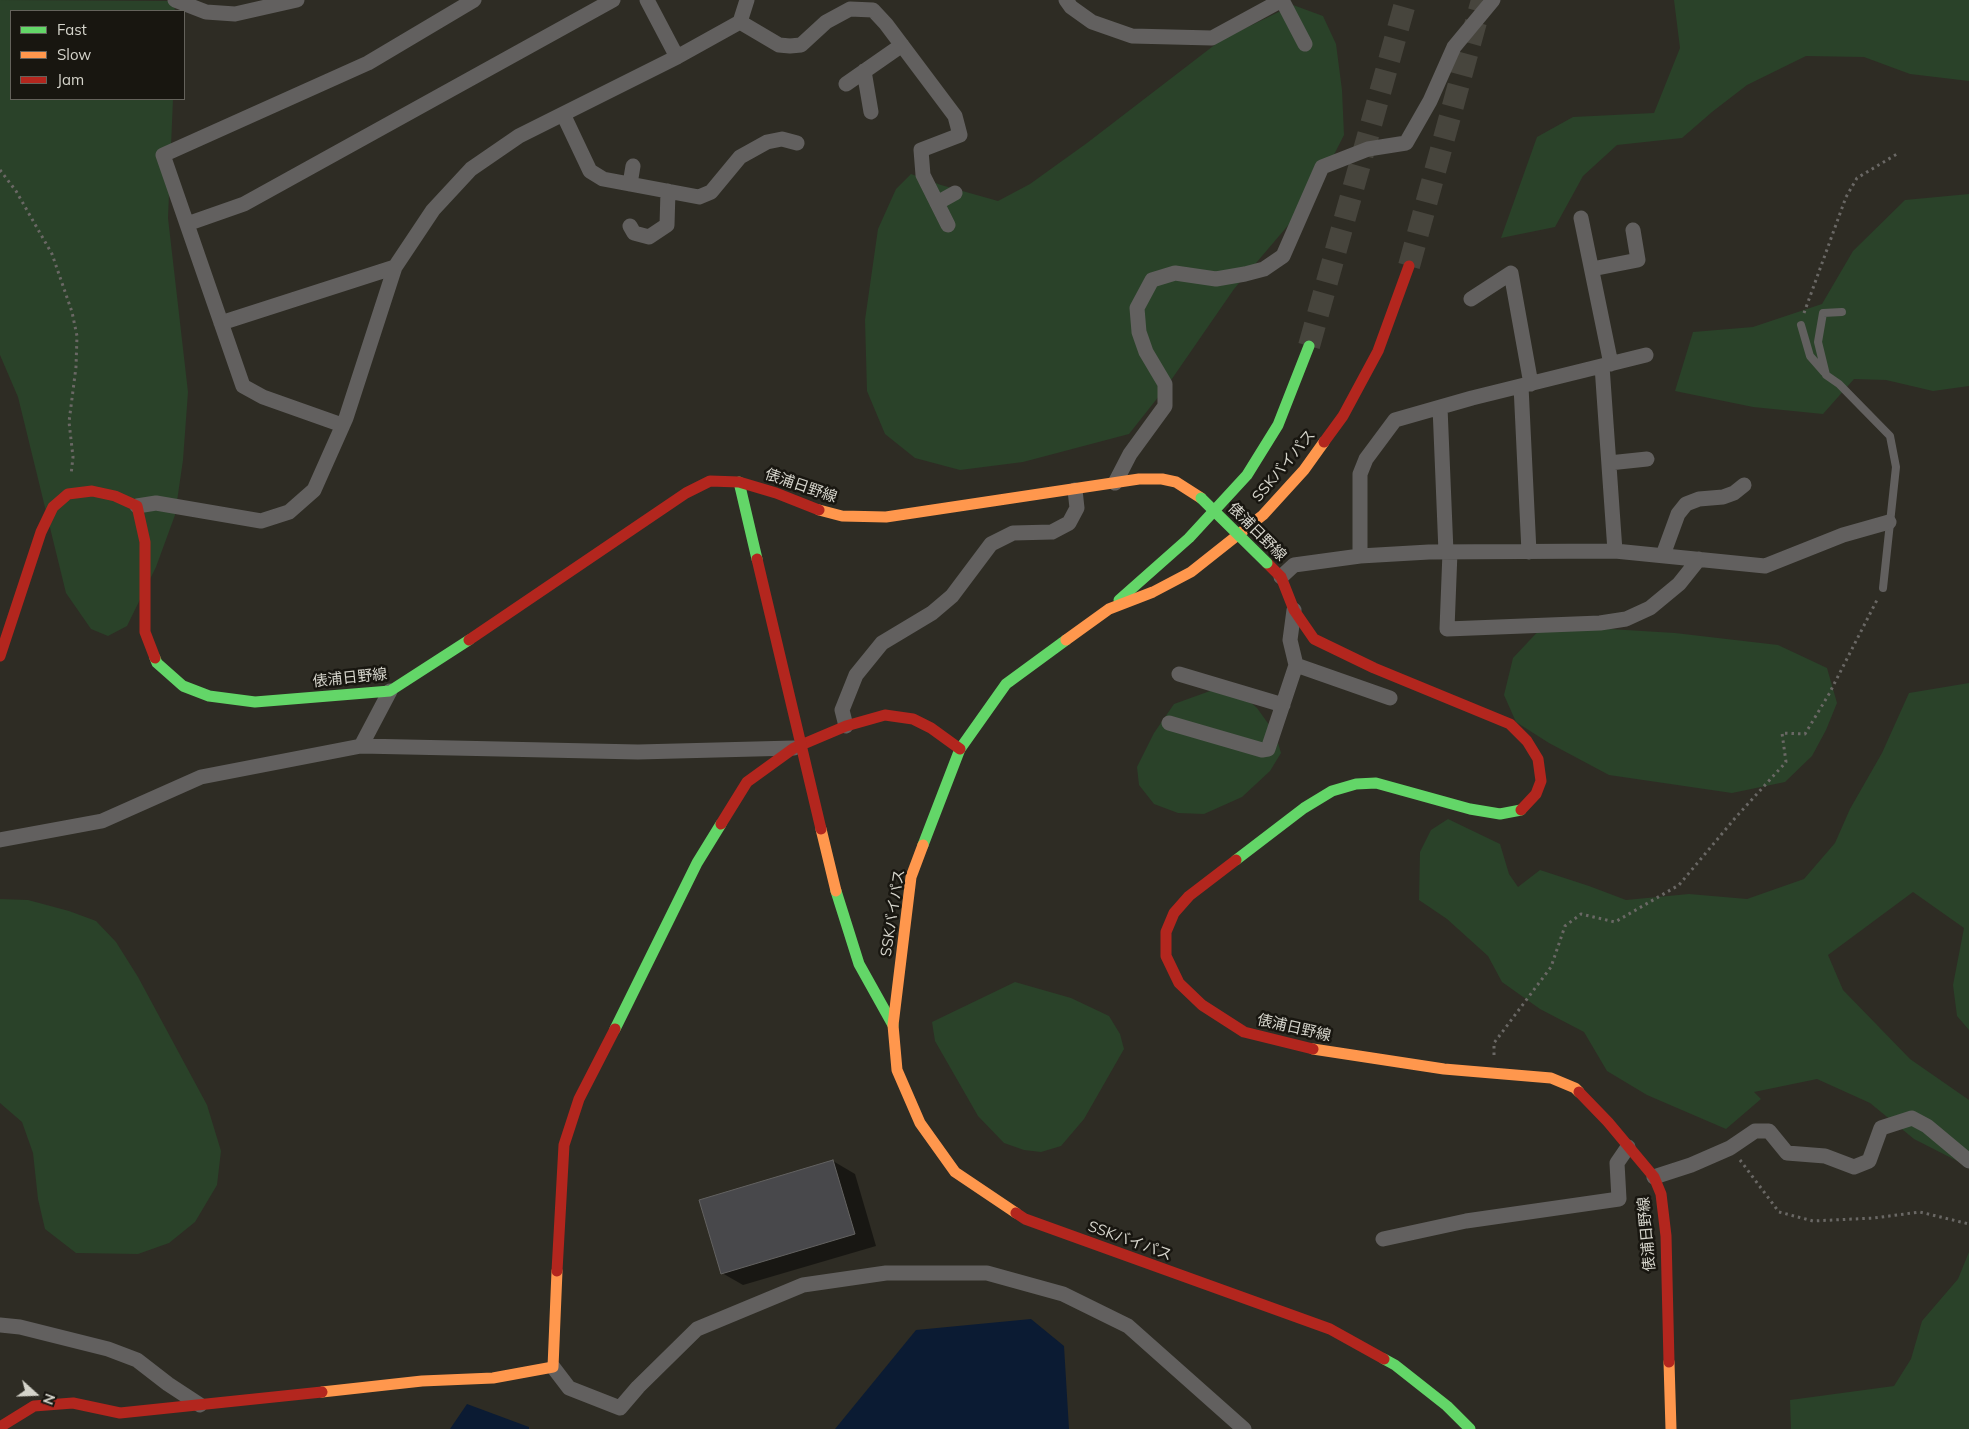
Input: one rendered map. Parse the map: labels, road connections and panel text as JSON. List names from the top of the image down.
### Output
{
  "streets": {
    "street": ["SSKバイパス", "俵浦日野線"]
  },
  "legend": ["Fast", "Slow", "Jam"],
  "north": "right"
}
